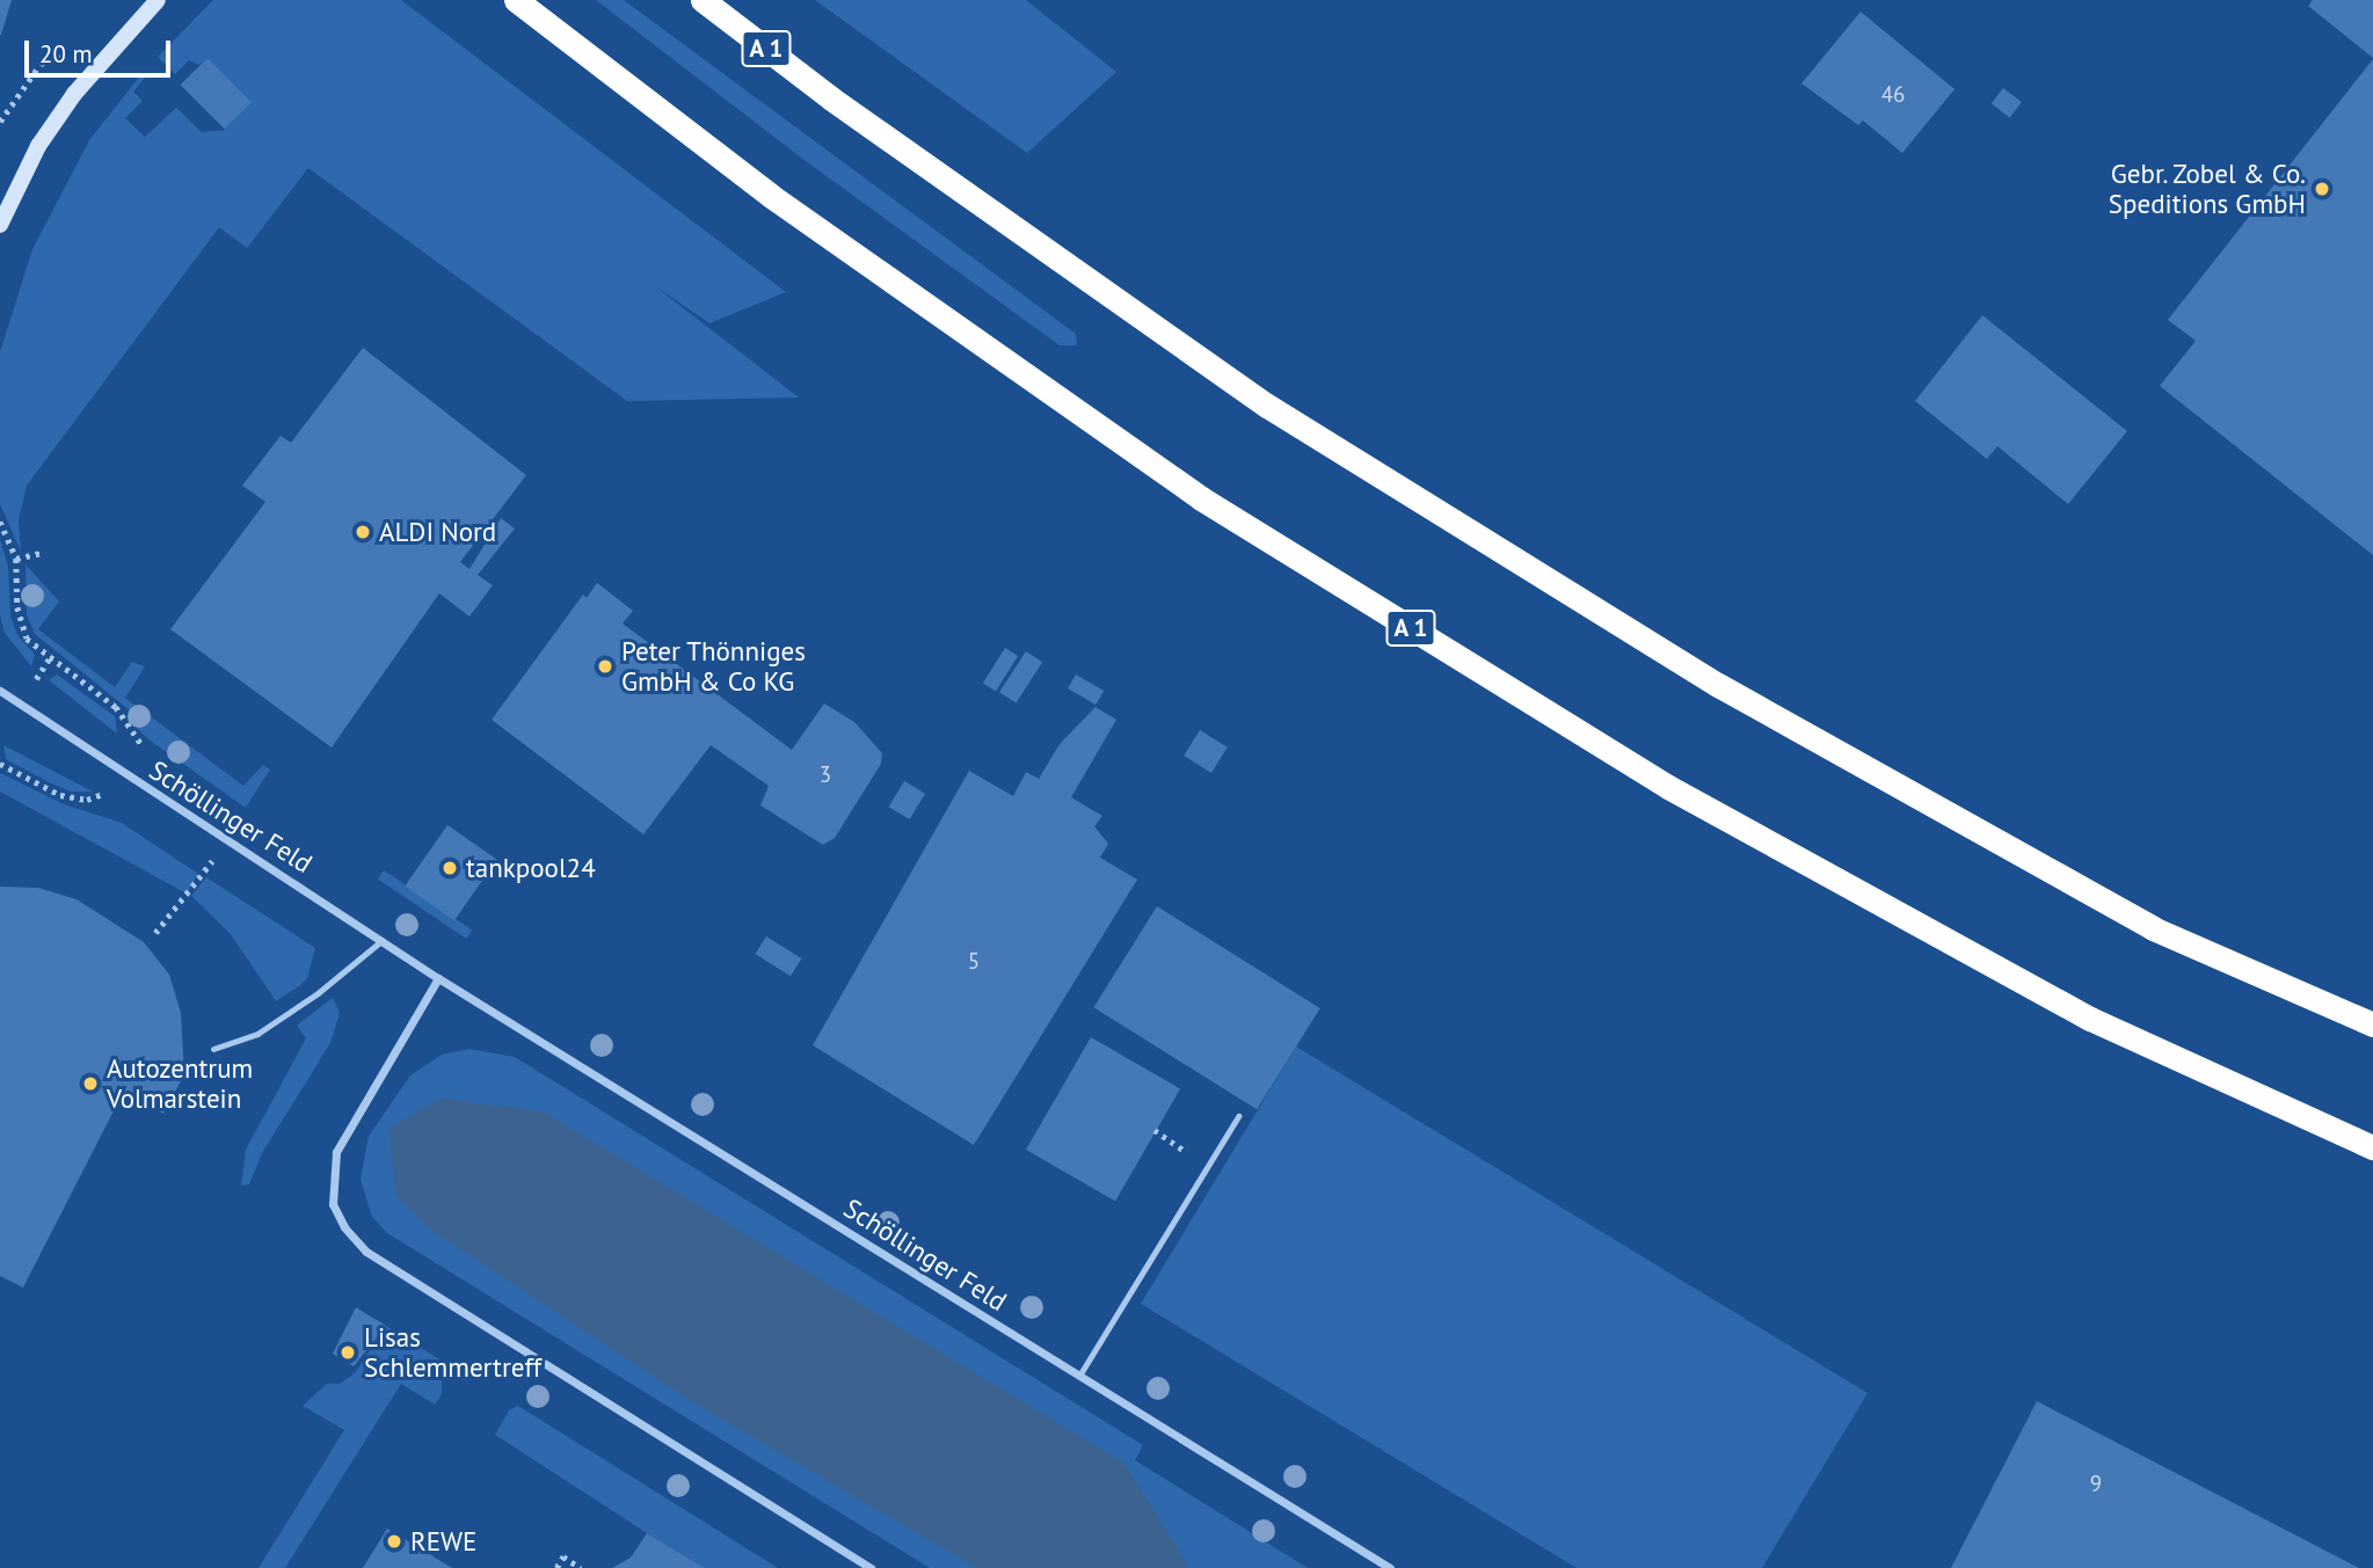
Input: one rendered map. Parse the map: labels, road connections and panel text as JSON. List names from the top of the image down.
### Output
{
  "streets": {
    "highway": ["A 1"],
    "street": ["Schöllinger Feld"]
  },
  "places": [
    "Gebr. Zobel & Co. Speditions GmbH",
    "ALDI Nord",
    "Peter Thönniges GmbH & Co KG",
    "tankpool24",
    "Autozentrum Volmarstein",
    "Lisas Schlemmertreff",
    "REWE"
  ],
  "house_numbers": [
    "46",
    "3",
    "5",
    "9"
  ],
  "scale_bar": "20 m"
}
